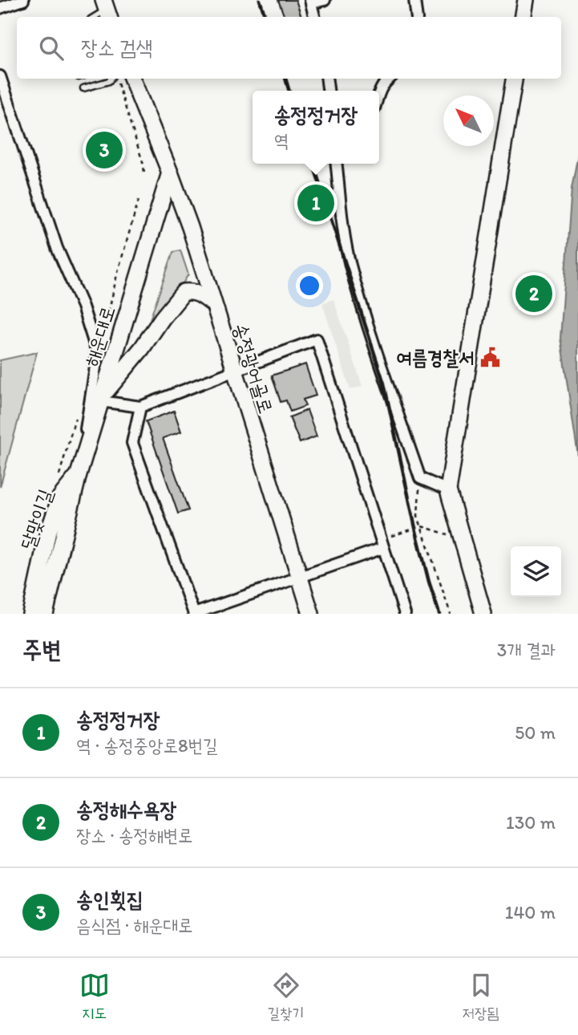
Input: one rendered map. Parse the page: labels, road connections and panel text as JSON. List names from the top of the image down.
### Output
{
  "streets": {
    "main road": ["해운대로", "송정광어골로", "달맞이길"]
  },
  "crossings": [
    ["해운대로", "송정광어골로"],
    ["해운대로", "달맞이길"]
  ],
  "places": {
    "public building": ["여름경찰서"]
  },
  "north": "top left",
  "page": {
    "search": "장소 검색",
    "popup": ["송정정거장", "역"],
    "pins": ["3", "1", "2"],
    "heading": ["주변", "3개 결과"],
    "list": [
      {
        "mark": "1",
        "name": "송정정거장",
        "note": "역 · 송정중앙로8번길",
        "value": "50 m"
      },
      {
        "mark": "2",
        "name": "송정해수욕장",
        "note": "장소 · 송정해변로",
        "value": "130 m"
      },
      {
        "mark": "3",
        "name": "송인횟집",
        "note": "음식점 · 해운대로",
        "value": "140 m"
      }
    ],
    "nav": ["지도", "길찾기", "저장됨"]
  }
}
